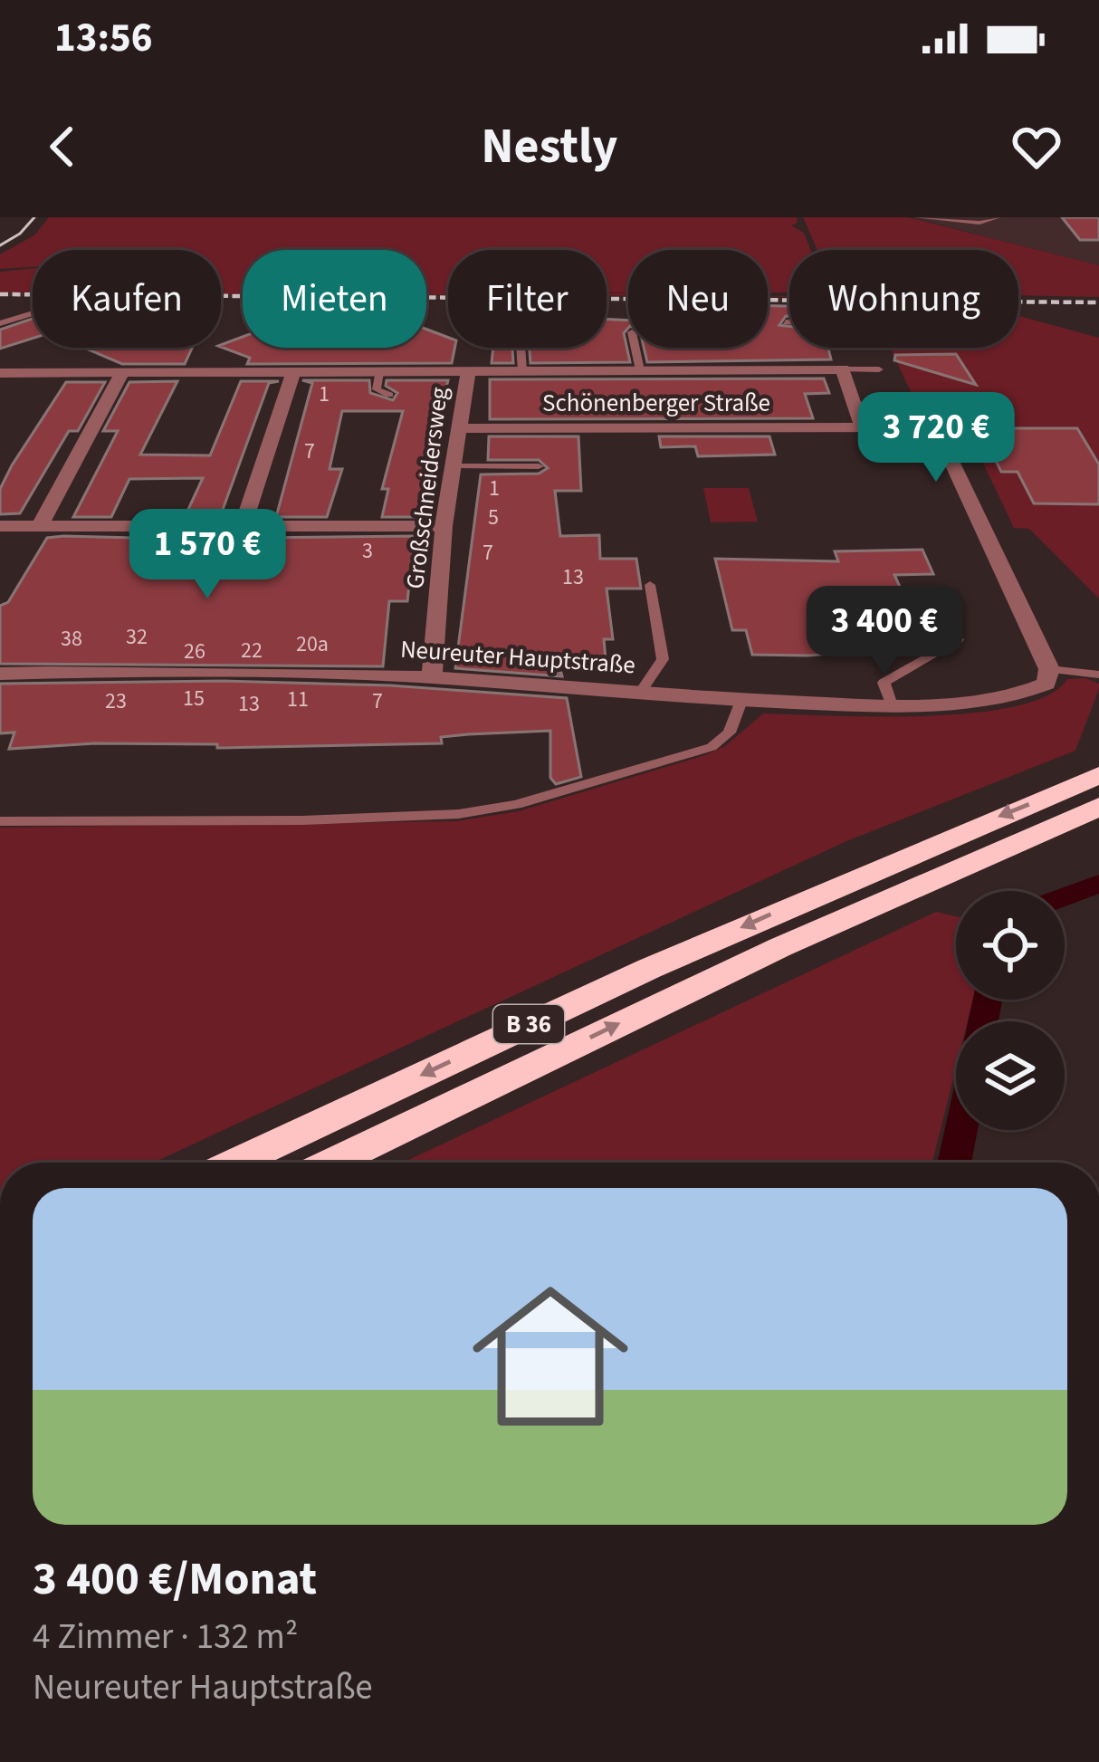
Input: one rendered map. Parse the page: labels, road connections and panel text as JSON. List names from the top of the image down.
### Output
{
  "streets": {
    "highway": ["B 36"],
    "street": ["Schönenberger Straße", "Großschneidersweg", "Neureuter Hauptstraße"]
  },
  "crossings": [
    ["Schönenberger Straße", "Großschneidersweg"],
    ["Schönenberger Straße", "Neureuter Hauptstraße"],
    ["Großschneidersweg", "Neureuter Hauptstraße"]
  ],
  "house_numbers": [
    "1",
    "7",
    "1",
    "5",
    "3",
    "7",
    "13",
    "32",
    "38",
    "20a",
    "22",
    "26",
    "15",
    "11",
    "23",
    "7",
    "13"
  ],
  "page": {
    "status": "13:56",
    "header": "Nestly",
    "chip": [
      "Kaufen",
      "Mieten",
      "Filter",
      "Neu",
      "Wohnung"
    ],
    "price": ["3 720 €", "1 570 €", "3 400 €"],
    "list": [
      {
        "name": "3 400 €/Monat",
        "note": "4 Zimmer · 132 m² · Neureuter Hauptstraße"
      }
    ]
  }
}
